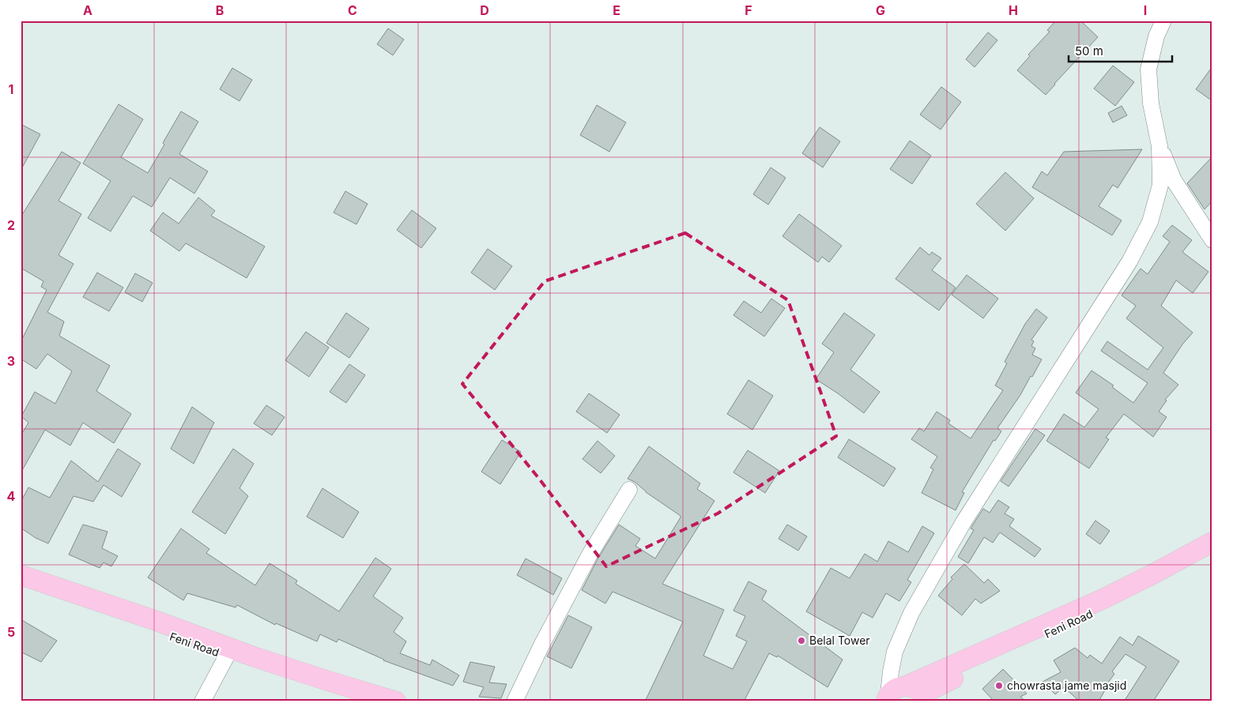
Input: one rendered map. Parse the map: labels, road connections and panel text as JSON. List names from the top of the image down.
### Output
{
  "streets": {
    "main road": ["Feni Road"]
  },
  "places": ["Belal Tower", "chowrasta jame masjid"],
  "scale_bar": "50 m",
  "grid": {
    "columns": [
      "A",
      "B",
      "C",
      "D",
      "E",
      "F",
      "G",
      "H",
      "I"
    ],
    "rows": [
      "1",
      "2",
      "3",
      "4",
      "5"
    ]
  }
}
